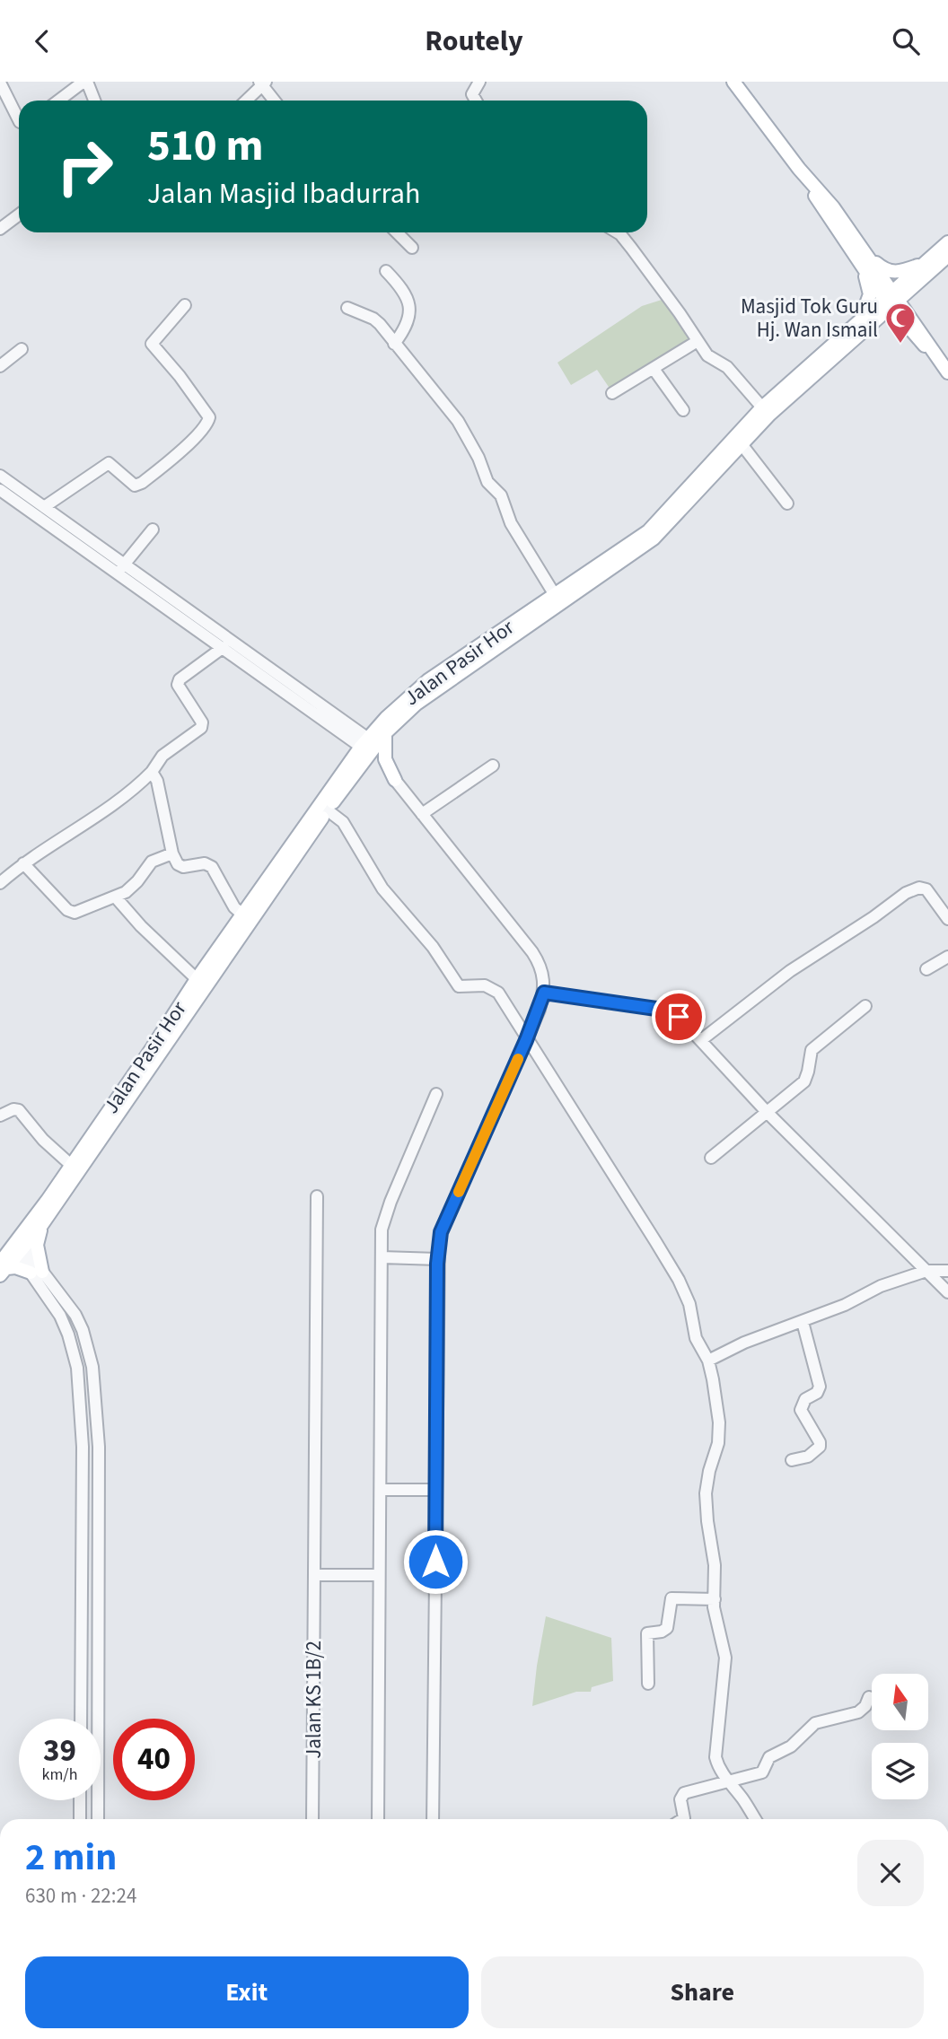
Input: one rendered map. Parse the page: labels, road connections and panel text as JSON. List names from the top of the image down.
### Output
{
  "streets": {
    "main road": ["Jalan Pasir Hor"],
    "street": ["Jalan KS 1B/2"]
  },
  "places": {
    "mosque": ["Masjid Tok Guru Hj. Wan Ismail"]
  },
  "north": "top",
  "page": {
    "header": "Routely",
    "turn": ["510 m", "Jalan Masjid Ibadurrah"],
    "speed": "39 km/h",
    "limit": "40",
    "heading": ["2 min", "630 m · 22:24"],
    "buttons": ["Exit", "Share"]
  }
}
